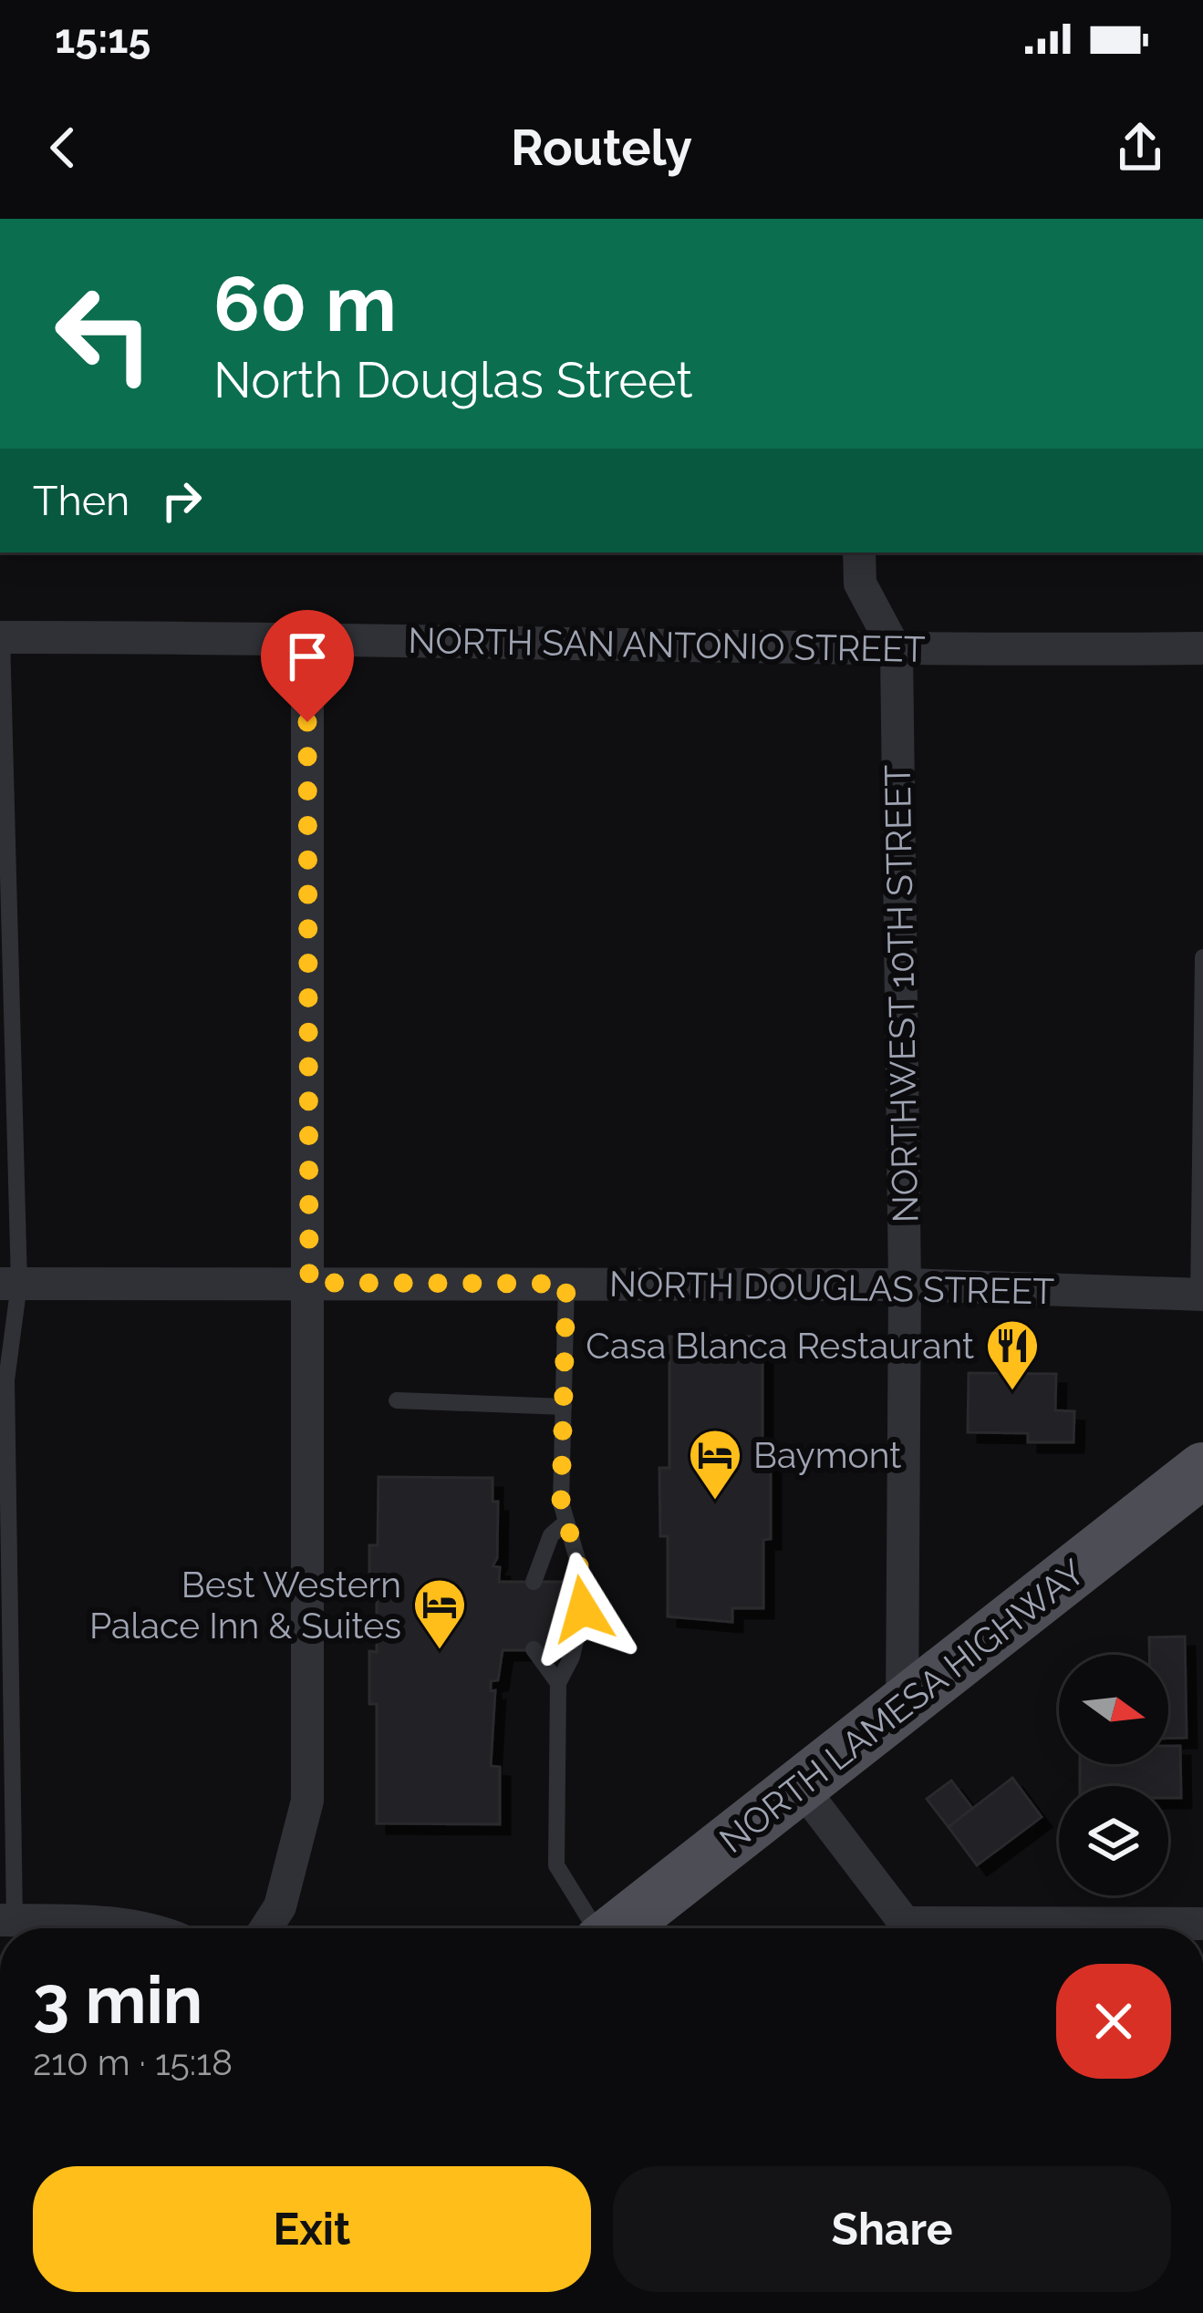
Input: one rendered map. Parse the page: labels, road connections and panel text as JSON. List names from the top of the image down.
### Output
{
  "streets": {
    "main road": ["NORTH LAMESA HIGHWAY"],
    "street": ["NORTH SAN ANTONIO STREET", "NORTHWEST 10TH STREET", "NORTH DOUGLAS STREET"]
  },
  "crossings": [
    ["NORTH SAN ANTONIO STREET", "NORTHWEST 10TH STREET"],
    ["NORTHWEST 10TH STREET", "NORTH DOUGLAS STREET"],
    ["NORTHWEST 10TH STREET", "NORTH LAMESA HIGHWAY"]
  ],
  "places": {
    "restaurant": ["Casa Blanca Restaurant"],
    "hotel": ["Baymont", "Best Western Palace Inn & Suites"]
  },
  "north": "right",
  "page": {
    "status": "15:15",
    "header": "Routely",
    "turn": ["60 m", "North Douglas Street"],
    "then": "Then",
    "heading": ["3 min", "210 m · 15:18"],
    "buttons": ["Exit", "Share"]
  }
}
